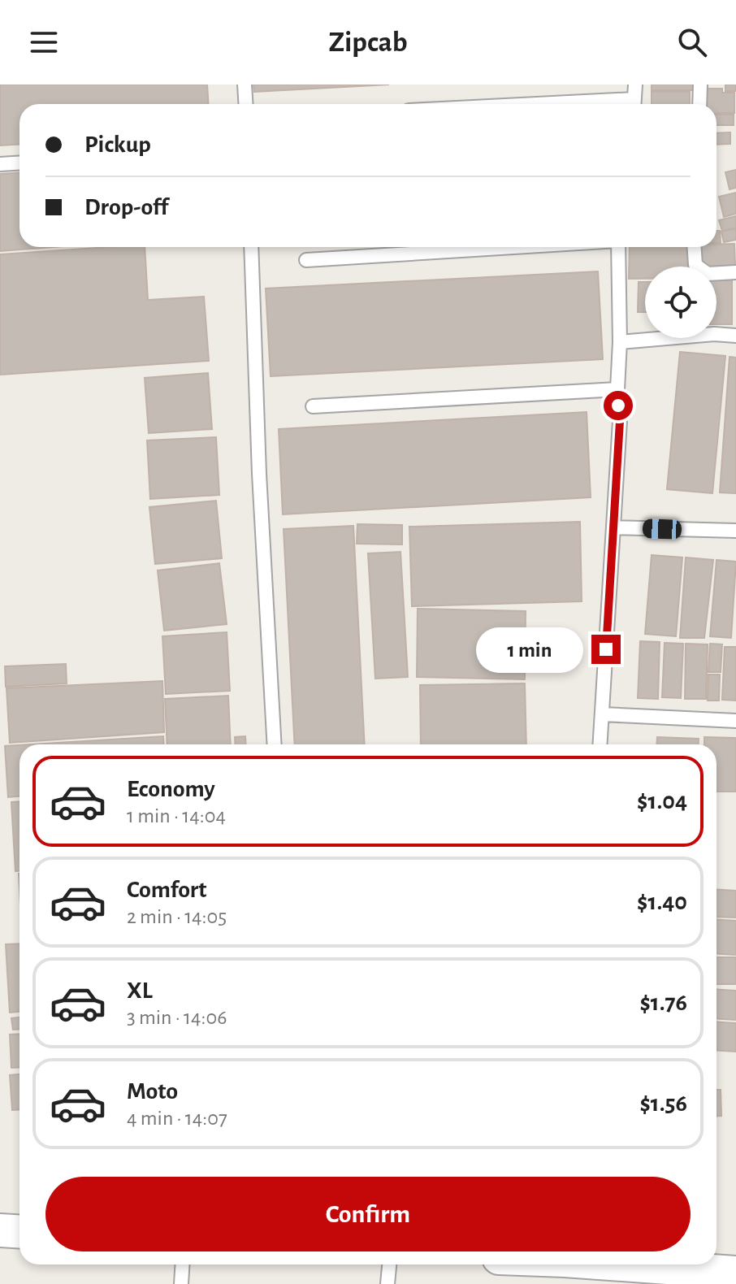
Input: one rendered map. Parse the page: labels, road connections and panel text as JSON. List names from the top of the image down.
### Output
{
  "page": {
    "header": "Zipcab",
    "banner": ["Pickup", "Drop-off"],
    "bubble": "1 min",
    "list": [
      {
        "name": "Economy",
        "note": "1 min · 14:04",
        "value": "$1.04"
      },
      {
        "name": "Comfort",
        "note": "2 min · 14:05",
        "value": "$1.40"
      },
      {
        "name": "XL",
        "note": "3 min · 14:06",
        "value": "$1.76"
      },
      {
        "name": "Moto",
        "note": "4 min · 14:07",
        "value": "$1.56"
      }
    ],
    "buttons": "Confirm"
  }
}
